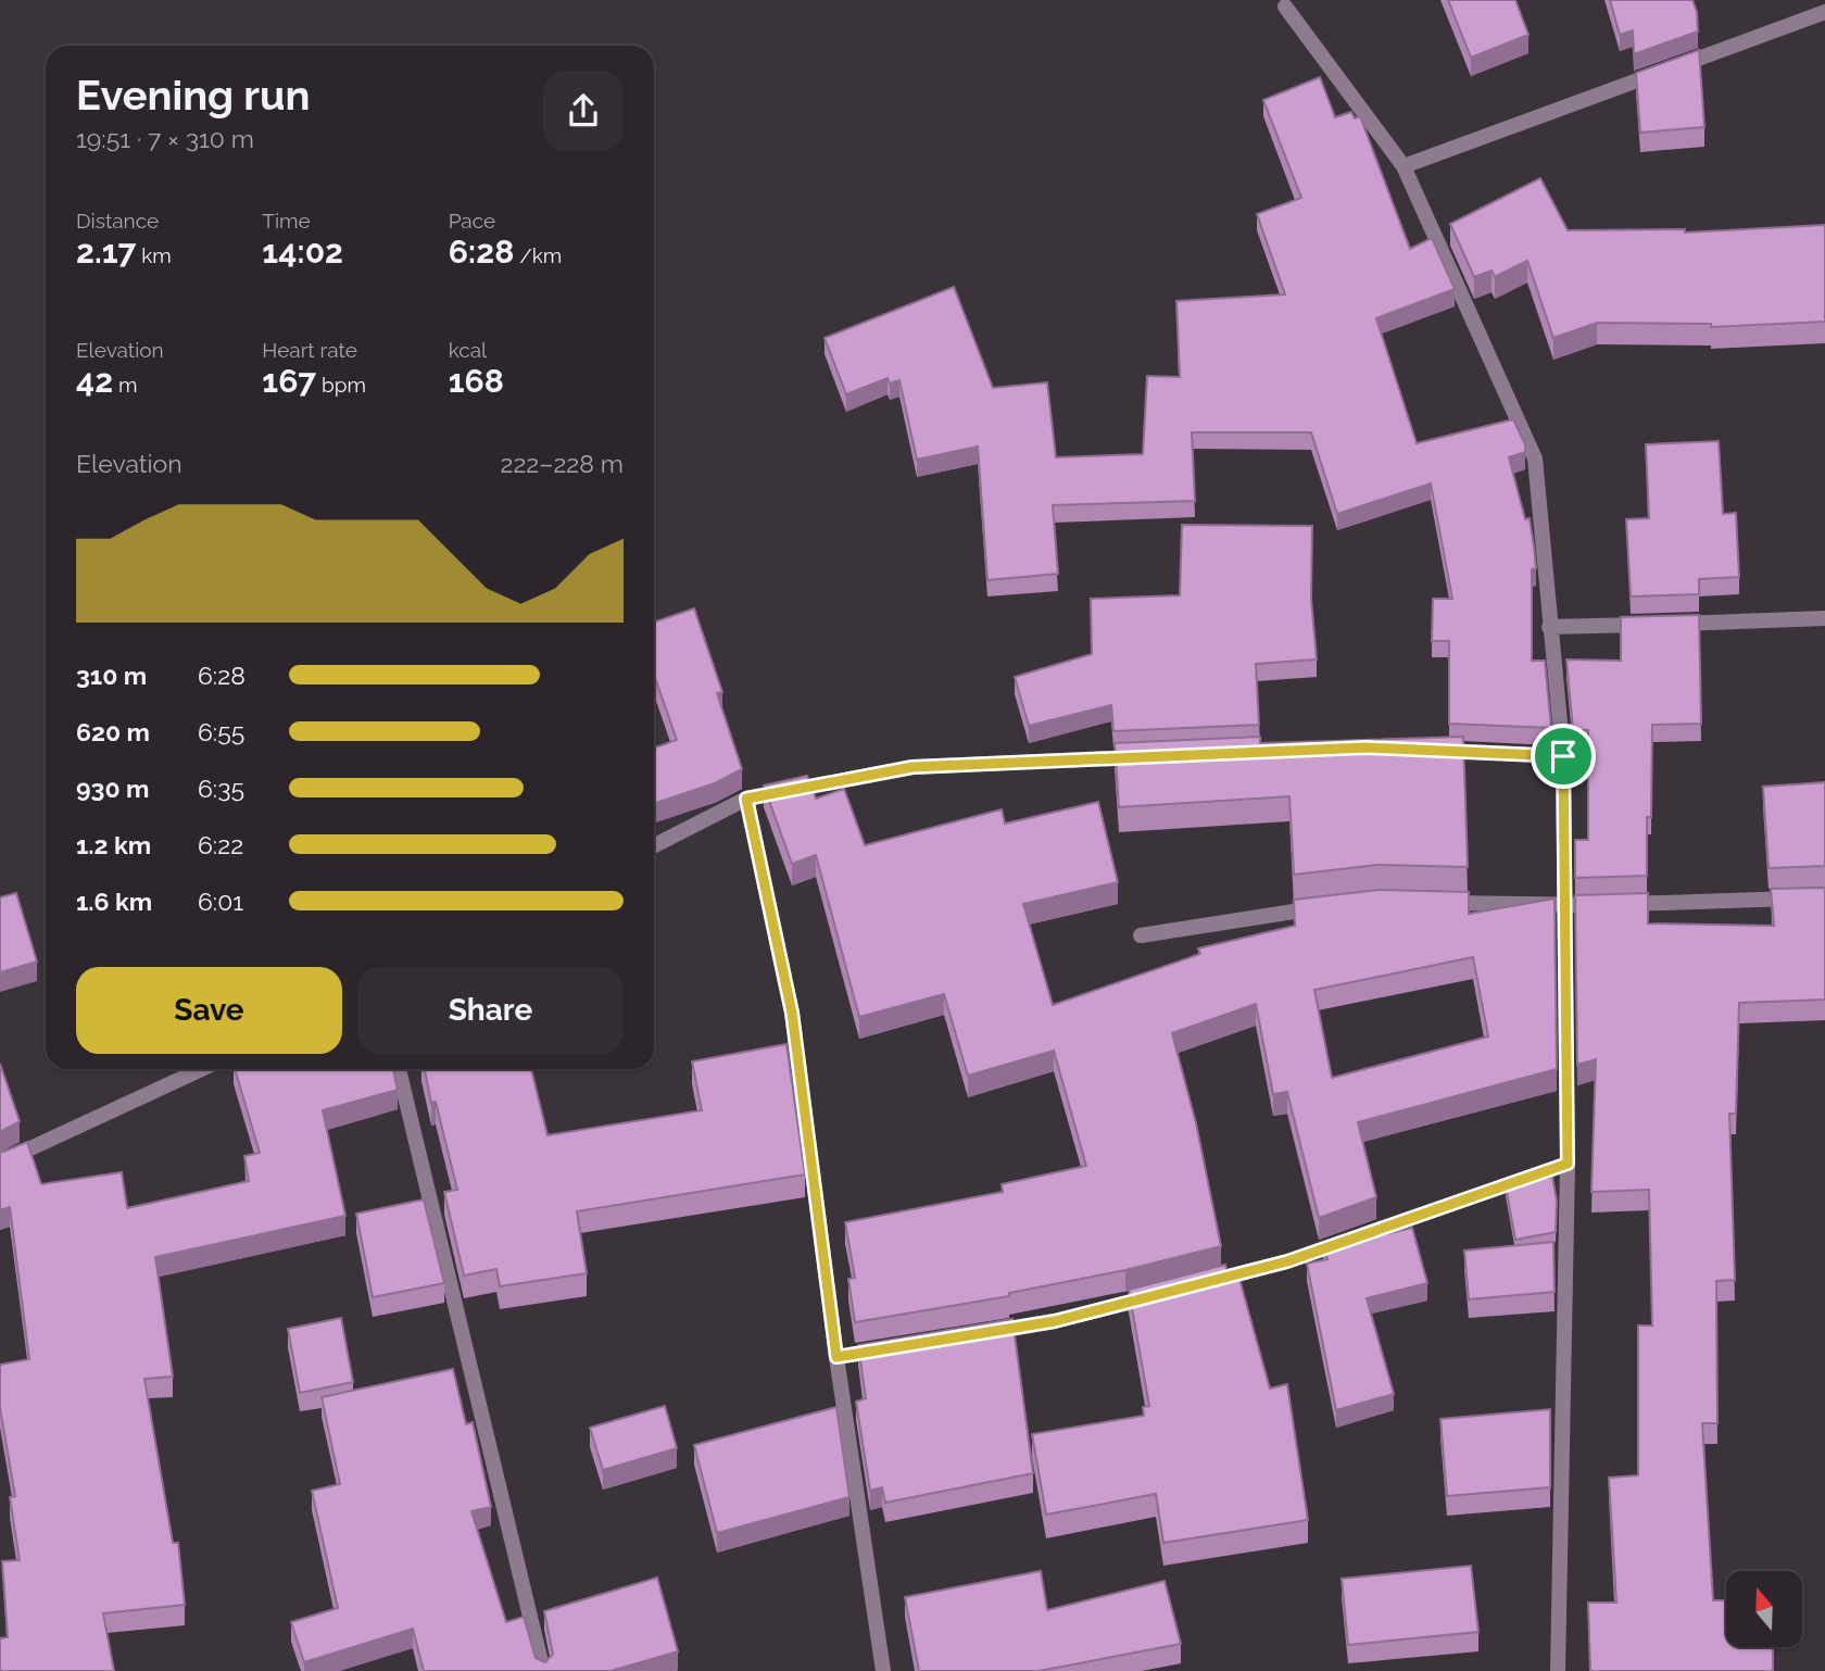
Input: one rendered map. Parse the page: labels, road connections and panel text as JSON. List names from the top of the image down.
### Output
{
  "north": "top",
  "page": {
    "heading": ["Evening run", "19:51 · 7 × 310 m"],
    "stats": [
      ["Distance", "2.17 km"],
      ["Time", "14:02"],
      ["Pace", "6:28 /km"],
      ["Elevation", "42 m"],
      ["Heart rate", "167 bpm"],
      ["kcal", "168"]
    ],
    "chart": ["Elevation", "222–228 m"],
    "list": [
      {
        "name": "310 m",
        "note": "6:28"
      },
      {
        "name": "620 m",
        "note": "6:55"
      },
      {
        "name": "930 m",
        "note": "6:35"
      },
      {
        "name": "1.2 km",
        "note": "6:22"
      },
      {
        "name": "1.6 km",
        "note": "6:01"
      }
    ],
    "buttons": ["Save", "Share"]
  }
}
